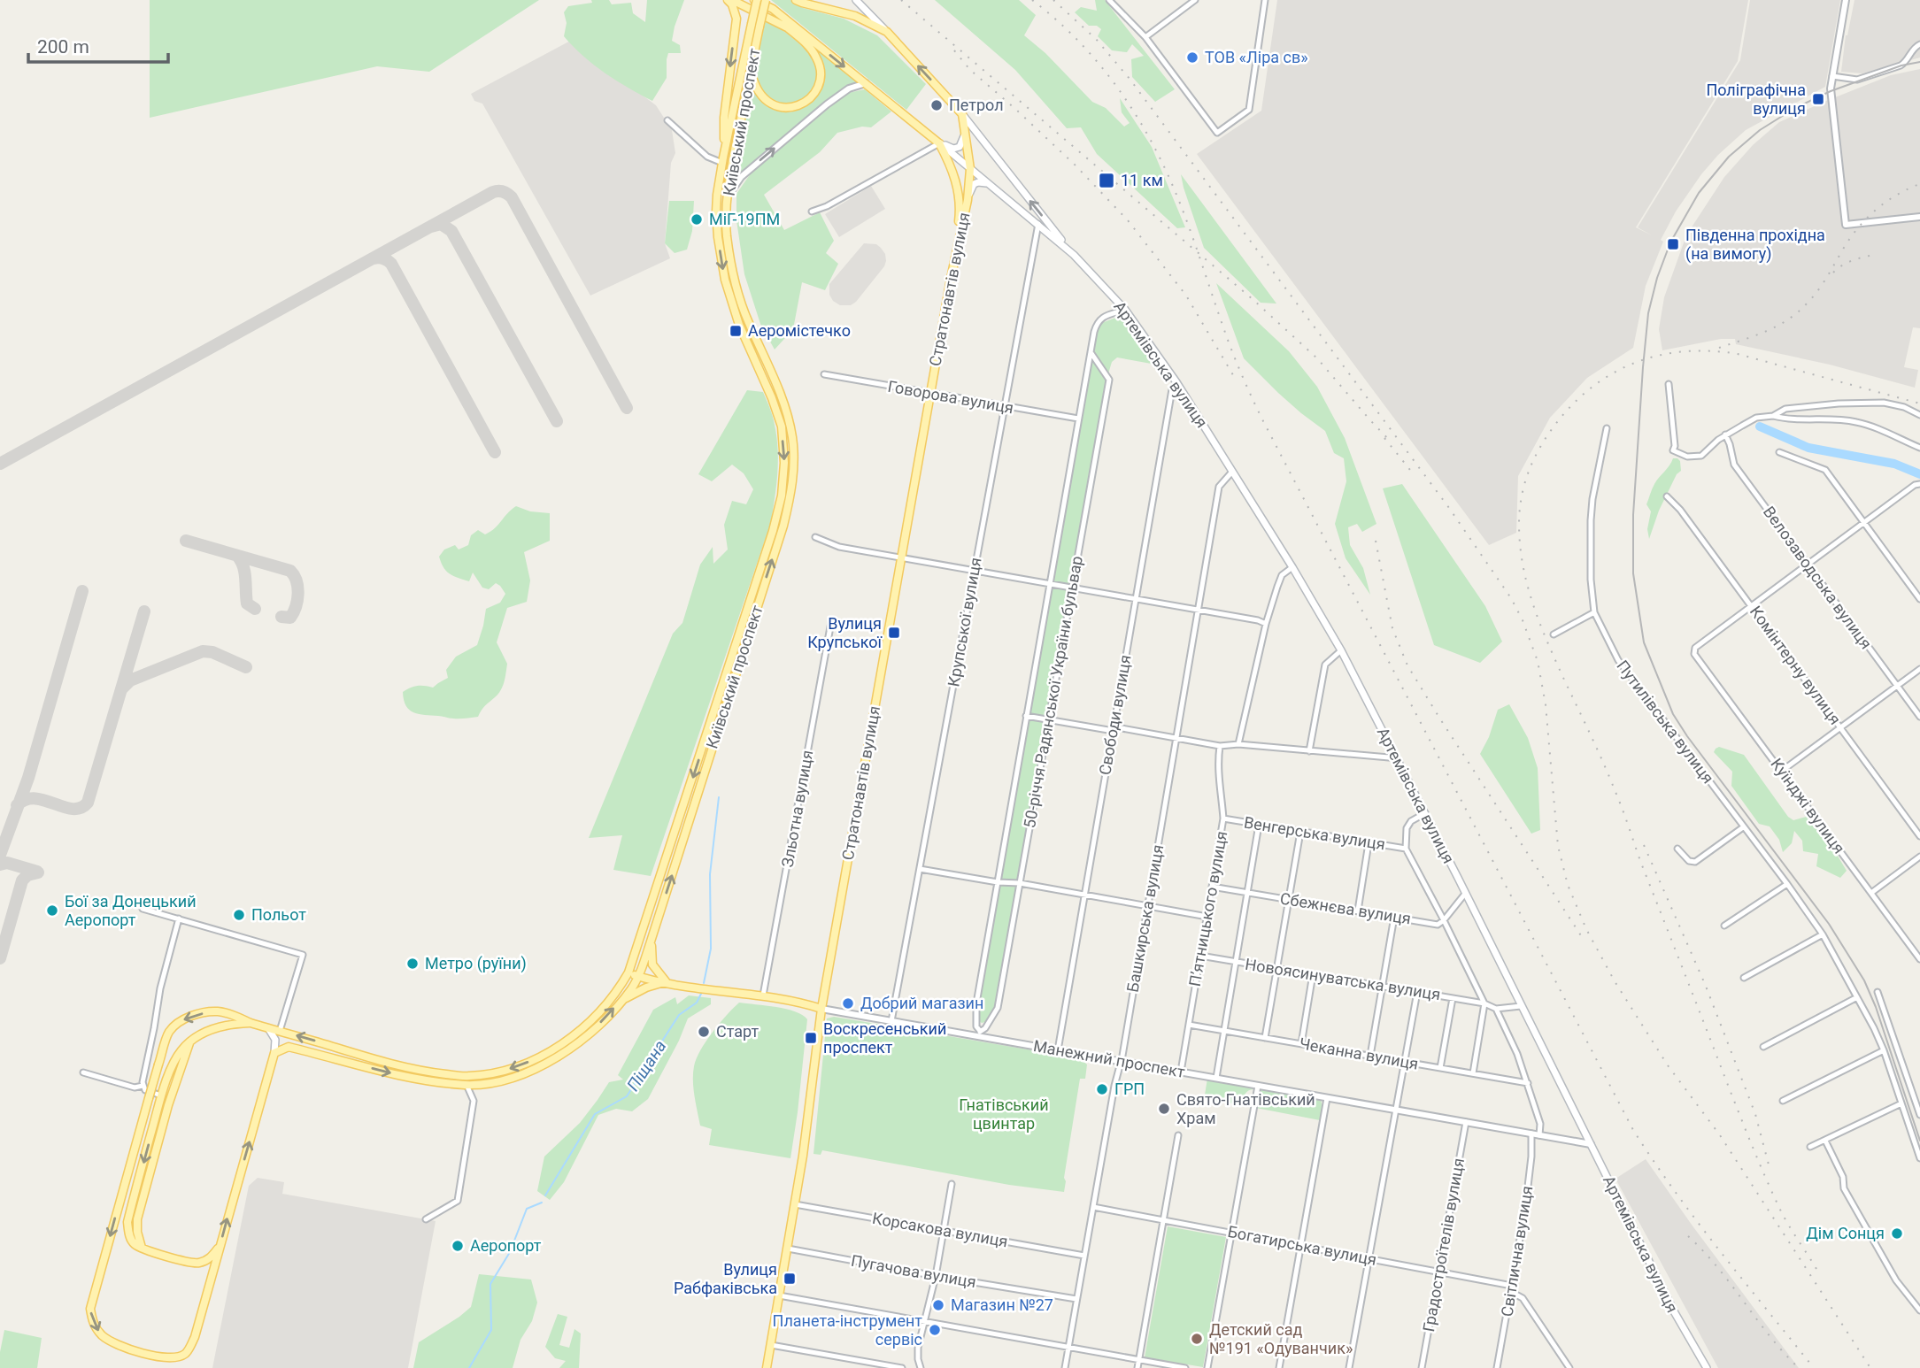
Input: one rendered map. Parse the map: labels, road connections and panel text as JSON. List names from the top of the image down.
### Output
{
  "streets": {
    "main road": [
      "Київський проспект",
      "Стратонавтів вулиця",
      "Артемівська вулиця",
      "Манежний проспект"
    ],
    "street": [
      "Говорова вулиця",
      "Велозаводська вулиця",
      "Крупської вулиця",
      "Комінтерну вулиця",
      "50-річчя Радянської України бульвар",
      "Свободи вулиця",
      "Путилівська вулиця",
      "Куїнджі вулиця",
      "Зльотна вулиця",
      "Венгерська вулиця",
      "П’ятницького вулиця",
      "Сбежнєва вулиця",
      "Башкирська вулиця",
      "Новоясинуватська вулиця",
      "Чеканна вулиця",
      "Корсакова вулиця",
      "Градостроїтелiв вулиця",
      "Богатирська вулиця",
      "Світлична вулиця",
      "Пугачова вулиця"
    ]
  },
  "crossings": [
    ["Київський проспект", "Манежний проспект"],
    ["Стратонавтів вулиця", "Артемівська вулиця"],
    ["Стратонавтів вулиця", "Говорова вулиця"],
    ["Стратонавтів вулиця", "Манежний проспект"],
    ["Стратонавтів вулиця", "Корсакова вулиця"],
    ["Стратонавтів вулиця", "Пугачова вулиця"],
    ["Артемівська вулиця", "Крупської вулиця"],
    ["Артемівська вулиця", "50-річчя Радянської України бульвар"],
    ["Артемівська вулиця", "Свободи вулиця"],
    ["Артемівська вулиця", "Венгерська вулиця"],
    ["Артемівська вулиця", "Сбежнєва вулиця"],
    ["Артемівська вулиця", "Башкирська вулиця"],
    ["Артемівська вулиця", "Новоясинуватська вулиця"],
    ["Артемівська вулиця", "Манежний проспект"],
    ["Говорова вулиця", "Крупської вулиця"],
    ["Говорова вулиця", "50-річчя Радянської України бульвар"],
    ["Крупської вулиця", "Манежний проспект"],
    ["Комінтерну вулиця", "Куїнджі вулиця"],
    ["50-річчя Радянської України бульвар", "Манежний проспект"],
    ["Свободи вулиця", "Манежний проспект"],
    ["Зльотна вулиця", "Манежний проспект"],
    ["Венгерська вулиця", "П’ятницького вулиця"],
    ["П’ятницького вулиця", "Сбежнєва вулиця"],
    ["П’ятницького вулиця", "Новоясинуватська вулиця"],
    ["П’ятницького вулиця", "Чеканна вулиця"],
    ["П’ятницького вулиця", "Манежний проспект"],
    ["Башкирська вулиця", "Манежний проспект"],
    ["Башкирська вулиця", "Корсакова вулиця"],
    ["Башкирська вулиця", "Богатирська вулиця"],
    ["Башкирська вулиця", "Пугачова вулиця"],
    ["Манежний проспект", "Градостроїтелiв вулиця"],
    ["Манежний проспект", "Світлична вулиця"],
    ["Градостроїтелiв вулиця", "Богатирська вулиця"],
    ["Богатирська вулиця", "Світлична вулиця"]
  ],
  "water": ["Піщана"],
  "parks": ["Гнатівський цвинтар"],
  "places": {
    "other": [
      "ТОВ «Ліра св»",
      "Петрол",
      "МіГ-19ПМ",
      "Бої за Донецький Аеропорт",
      "Польот",
      "Метро (руїни)",
      "Добрий магазин",
      "Старт",
      "ГРП",
      "Свято-Гнатівський Храм",
      "Дім Сонця",
      "Аеропорт",
      "Магазин №27",
      "Планета-інструмент сервіс",
      "Детский сад №191 «Одуванчик»"
    ],
    "transit": [
      "Поліграфічна вулиця",
      "11 км",
      "Південна прохідна (на вимогу)",
      "Аеромістечко",
      "Вулиця Крупської",
      "Воскресенський проспект",
      "Вулиця Рабфаківська"
    ]
  },
  "scale_bar": "200 m"
}
